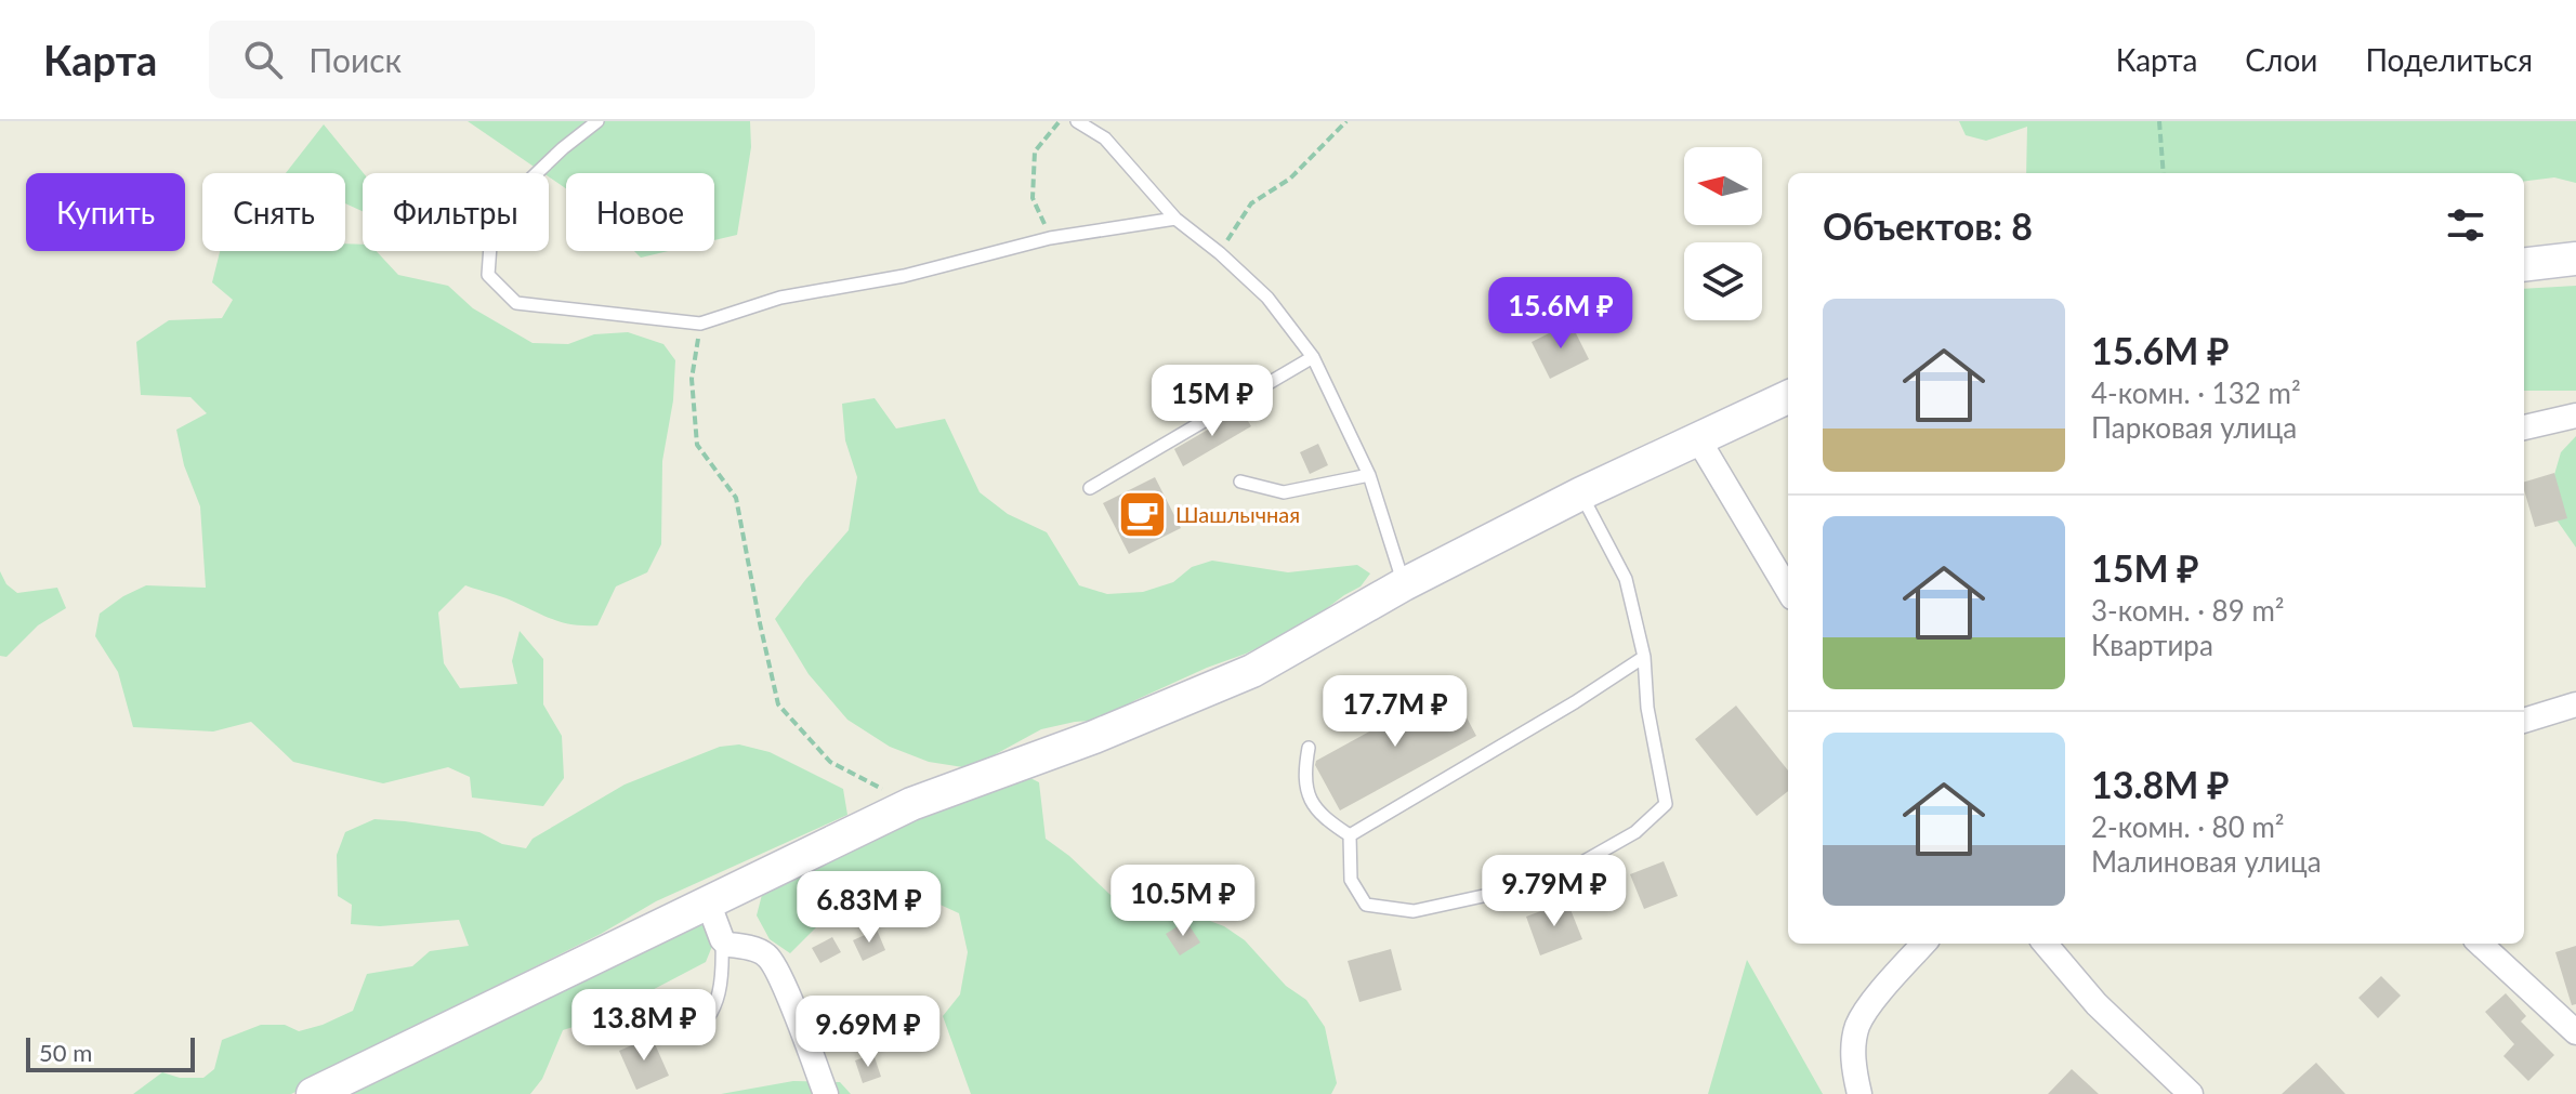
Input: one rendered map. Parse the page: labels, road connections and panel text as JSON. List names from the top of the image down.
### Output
{
  "places": {
    "cafe": ["Шашлычная"]
  },
  "scale_bar": "50 m",
  "north": "left",
  "page": {
    "header": "Карта",
    "search": "Поиск",
    "nav": ["Карта", "Слои", "Поделиться"],
    "chip": [
      "Купить",
      "Снять",
      "Фильтры",
      "Новое"
    ],
    "heading": "Объектов: 8",
    "price": [
      "15.6M ₽",
      "15M ₽",
      "17.7M ₽",
      "9.79M ₽",
      "10.5M ₽",
      "6.83M ₽",
      "13.8M ₽",
      "9.69M ₽"
    ],
    "list": [
      {
        "name": "15.6M ₽",
        "note": "4-комн. · 132 m² · Парковая улица"
      },
      {
        "name": "15M ₽",
        "note": "3-комн. · 89 m² · Квартира"
      },
      {
        "name": "13.8M ₽",
        "note": "2-комн. · 80 m² · Малиновая улица"
      }
    ],
    "scale": "50 m"
  }
}
